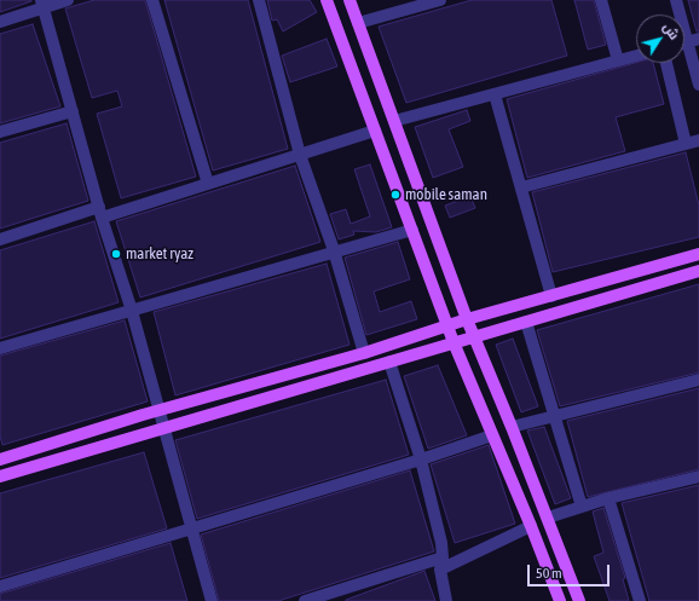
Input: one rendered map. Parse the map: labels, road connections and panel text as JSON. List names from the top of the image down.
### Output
{
  "places": ["mobile saman", "market ryaz"],
  "scale_bar": "50 m",
  "north": "top right"
}
